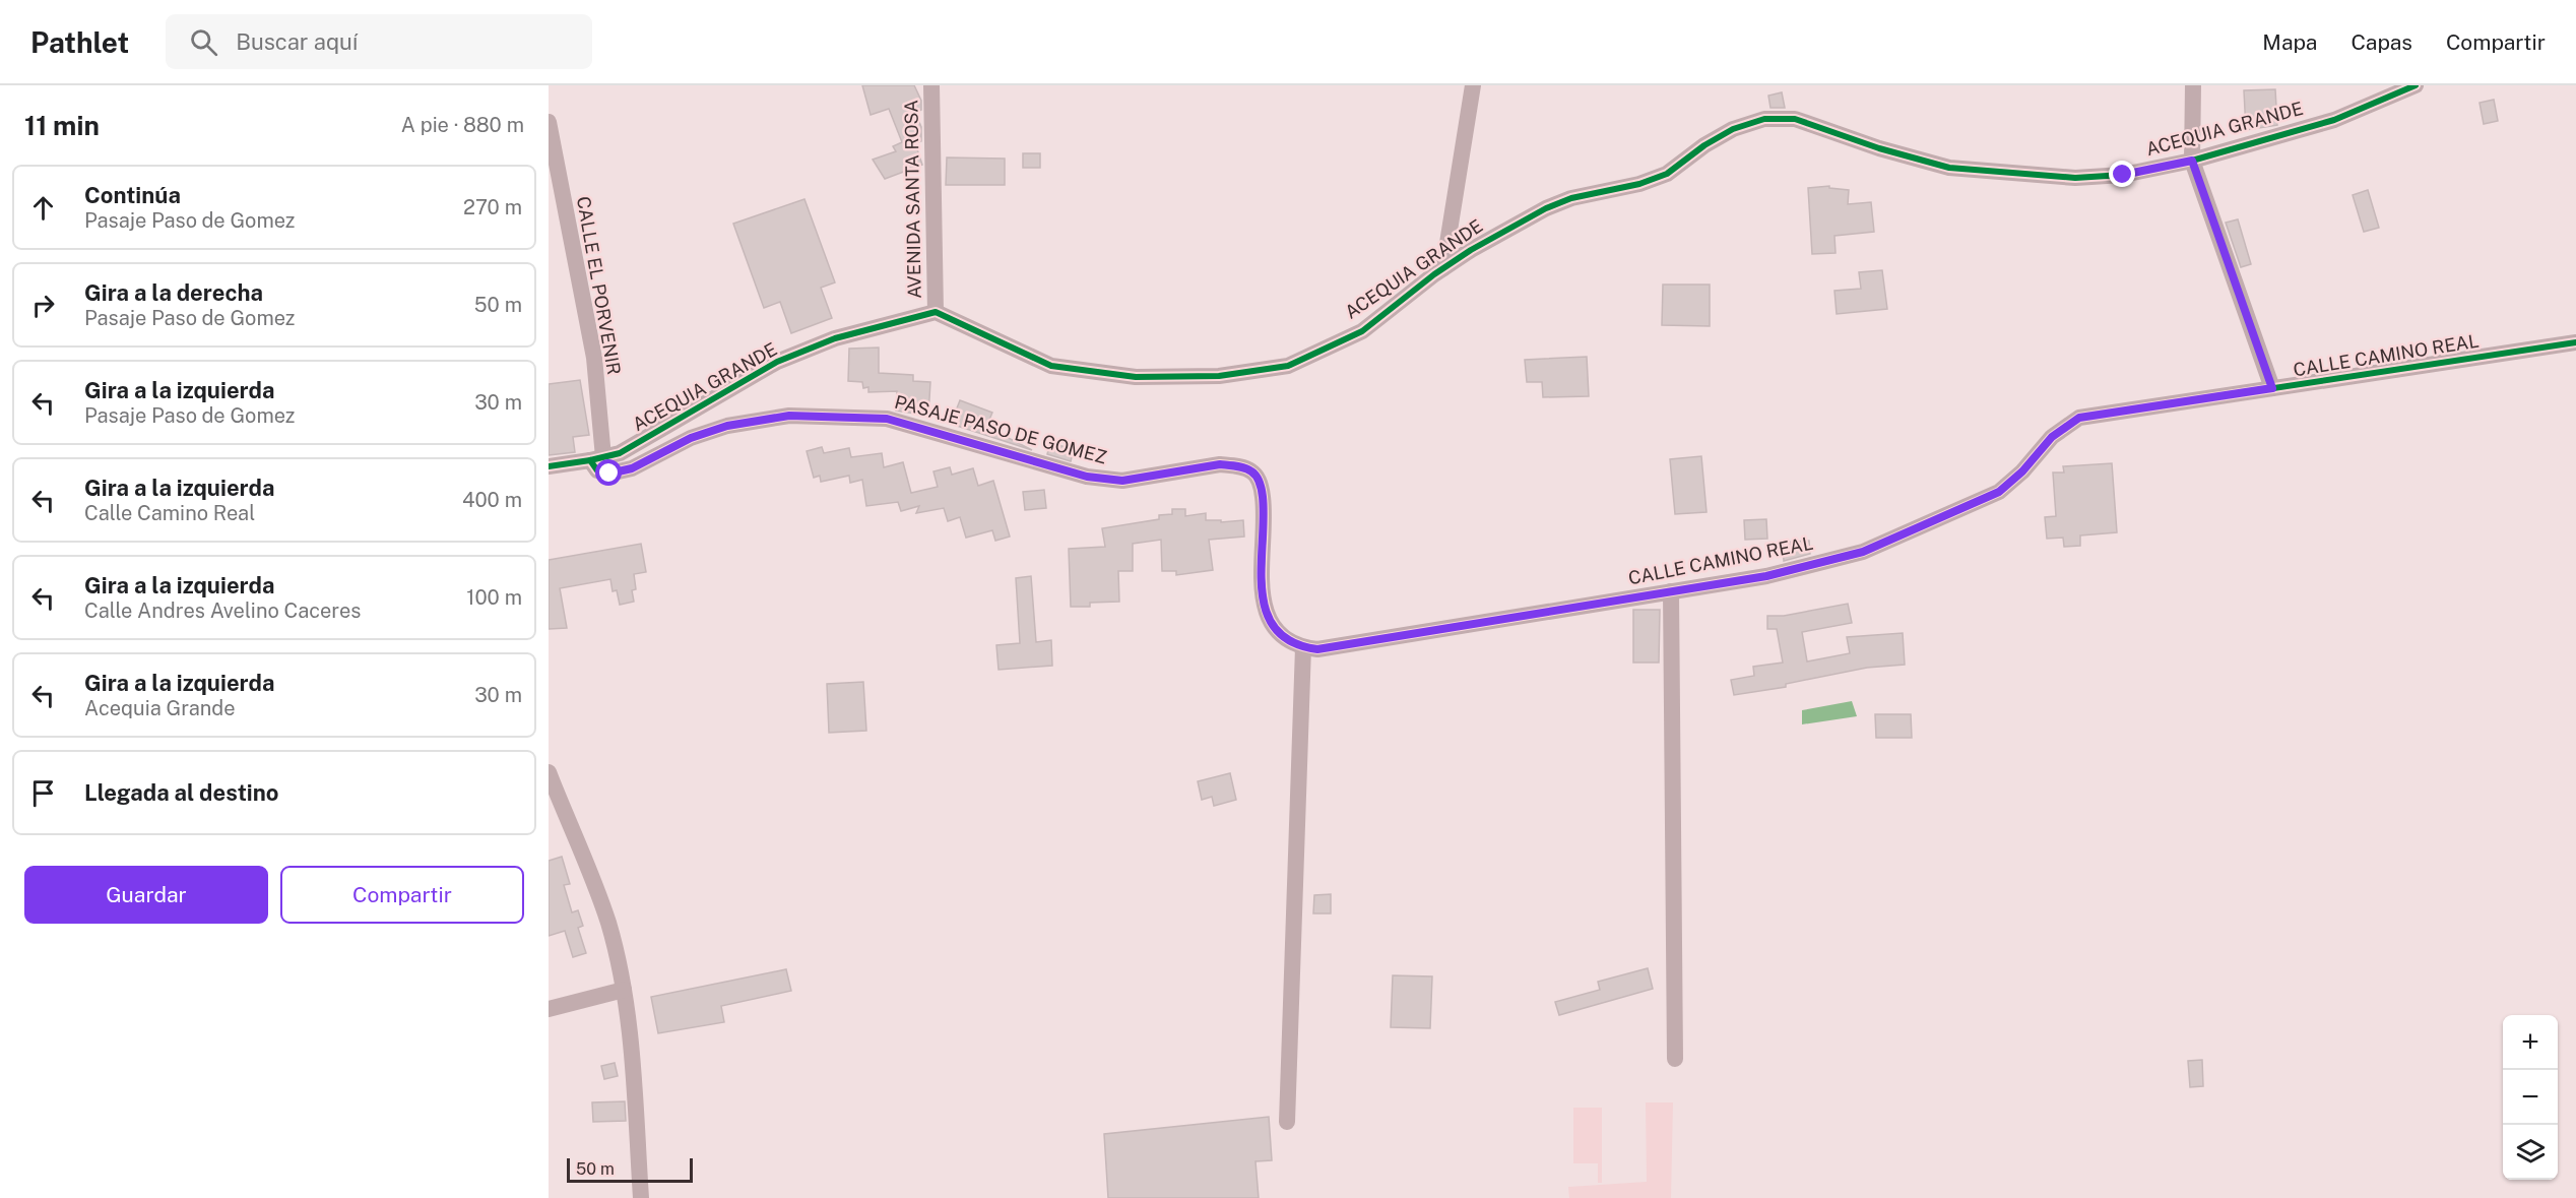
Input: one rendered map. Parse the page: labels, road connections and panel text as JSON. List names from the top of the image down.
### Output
{
  "streets": {
    "street": [
      "ACEQUIA GRANDE",
      "AVENIDA SANTA ROSA",
      "CALLE EL PORVENIR",
      "CALLE CAMINO REAL",
      "PASAJE PASO DE GOMEZ"
    ]
  },
  "crossings": [
    ["ACEQUIA GRANDE", "AVENIDA SANTA ROSA"],
    ["ACEQUIA GRANDE", "CALLE EL PORVENIR"],
    ["ACEQUIA GRANDE", "PASAJE PASO DE GOMEZ"],
    ["CALLE EL PORVENIR", "PASAJE PASO DE GOMEZ"],
    ["CALLE CAMINO REAL", "PASAJE PASO DE GOMEZ"]
  ],
  "scale_bar": "50 m",
  "page": {
    "header": "Pathlet",
    "search": "Buscar aquí",
    "nav": ["Mapa", "Capas", "Compartir"],
    "heading": ["11 min", "A pie · 880 m"],
    "list": [
      ["Continúa", "Pasaje Paso de Gomez", "270 m"],
      ["Gira a la derecha", "Pasaje Paso de Gomez", "50 m"],
      ["Gira a la izquierda", "Pasaje Paso de Gomez", "30 m"],
      ["Gira a la izquierda", "Calle Camino Real", "400 m"],
      ["Gira a la izquierda", "Calle Andres Avelino Caceres", "100 m"],
      ["Gira a la izquierda", "Acequia Grande", "30 m"],
      "Llegada al destino"
    ],
    "buttons": ["Guardar", "Compartir"],
    "map_buttons": ["+", "−"],
    "scale": "50 m"
  }
}
